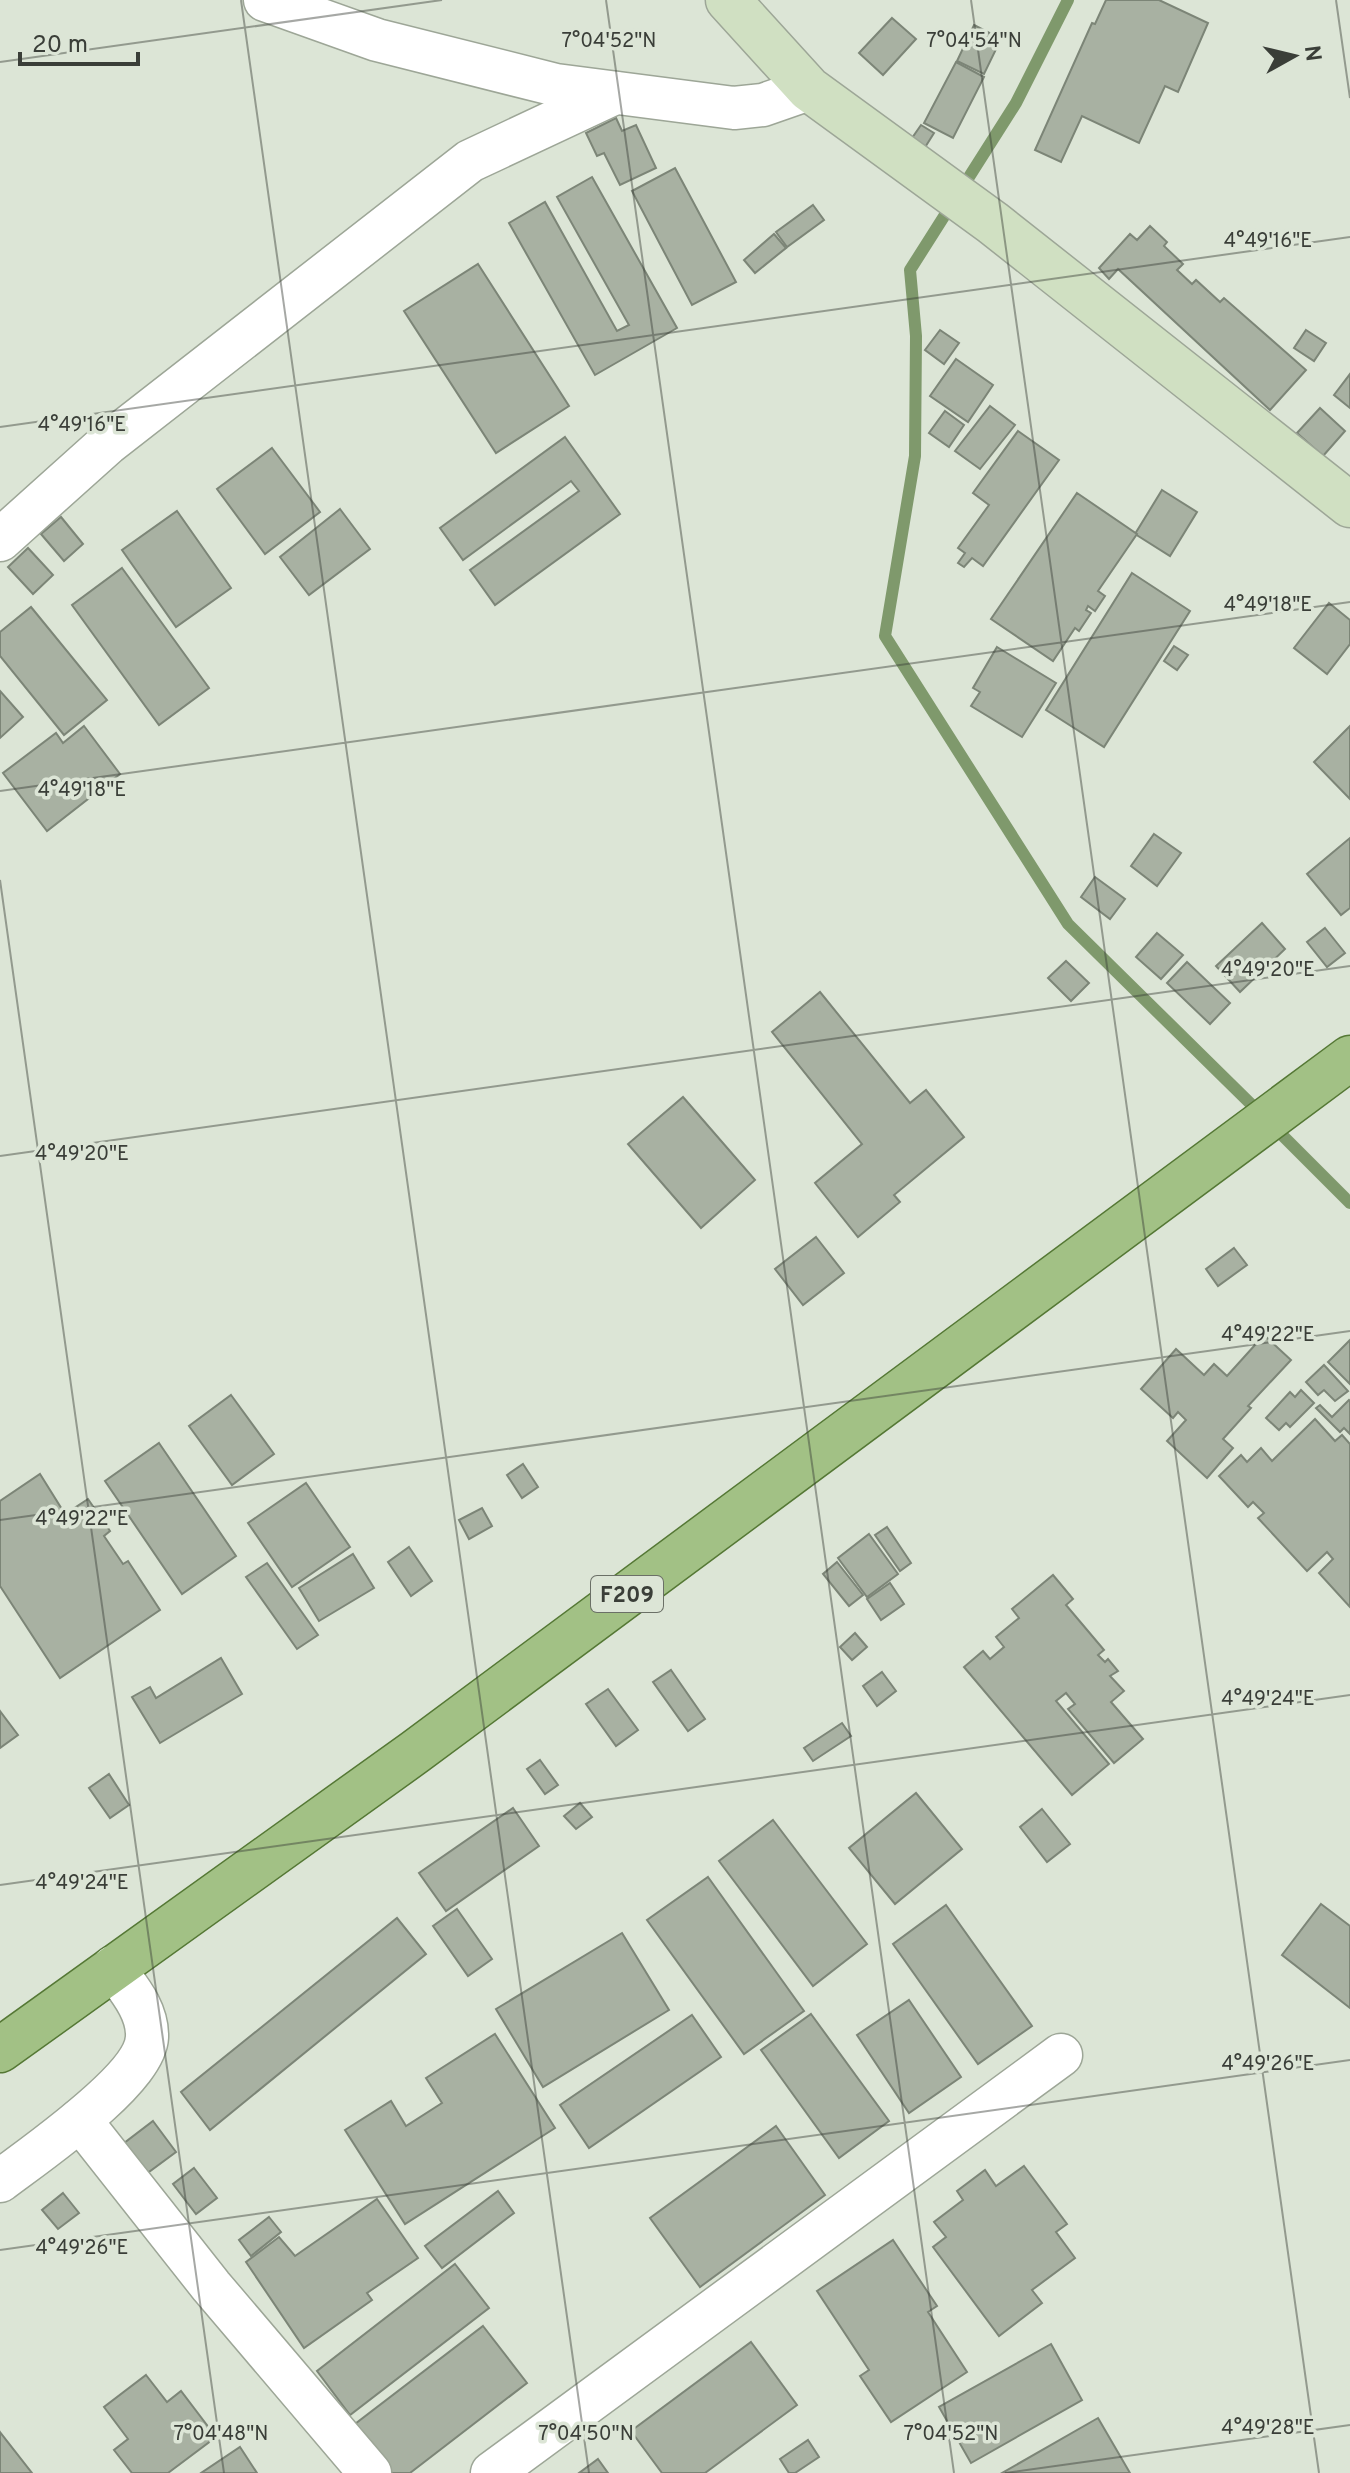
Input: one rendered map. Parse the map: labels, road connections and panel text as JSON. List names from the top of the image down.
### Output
{
  "streets": {
    "main road": ["F209"]
  },
  "scale_bar": "20 m",
  "north": "right",
  "coordinates": [
    "7°04'52\"N",
    "7°04'54\"N",
    "4°49'16\"E",
    "4°49'18\"E",
    "4°49'20\"E",
    "4°49'22\"E",
    "4°49'24\"E",
    "4°49'26\"E",
    "4°49'28\"E",
    "7°04'48\"N",
    "7°04'50\"N"
  ]
}
